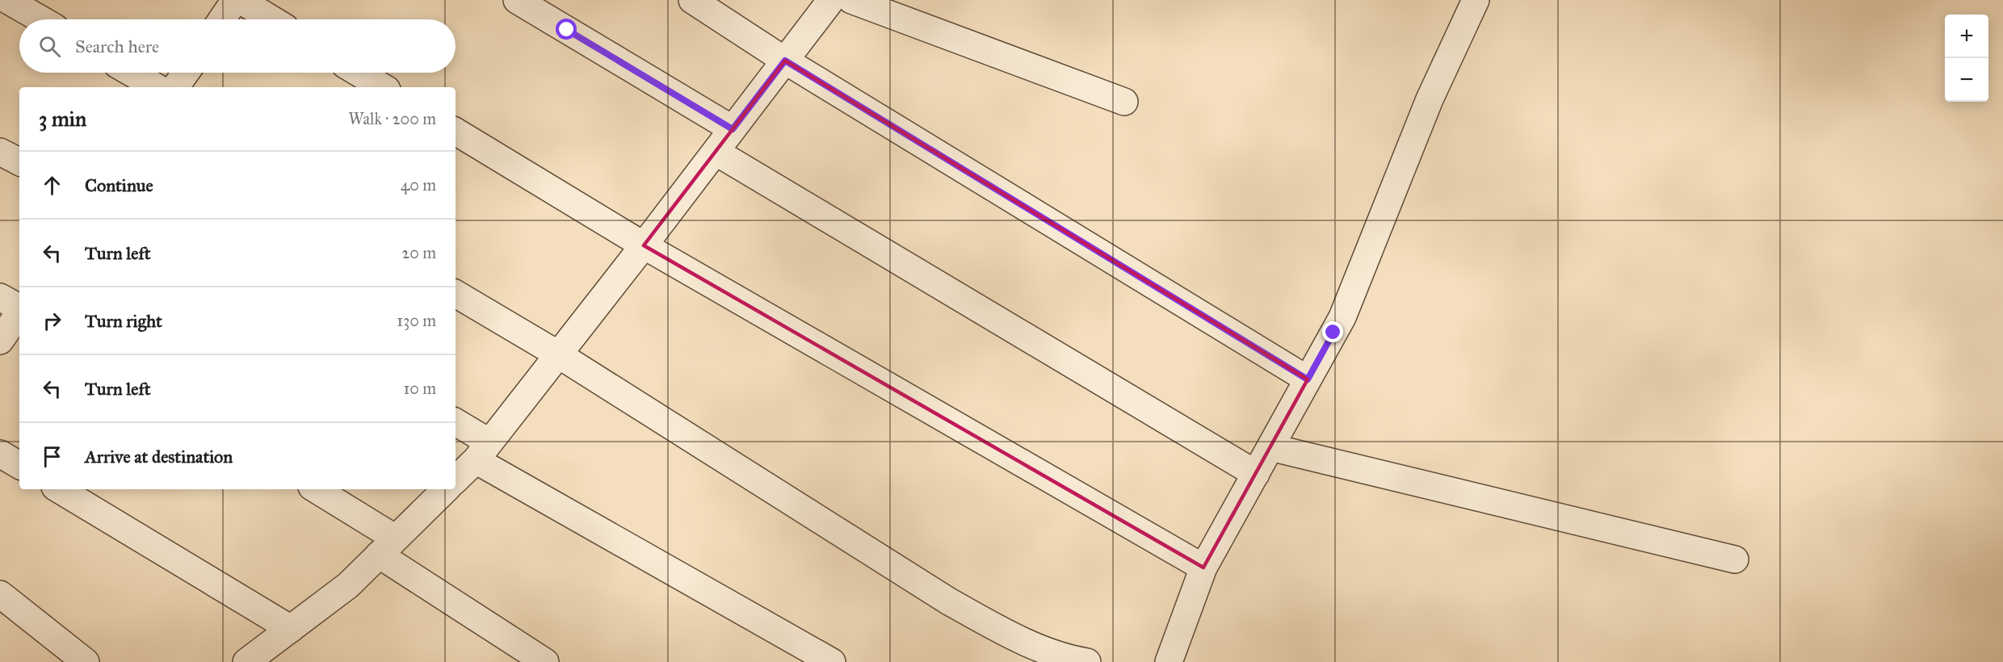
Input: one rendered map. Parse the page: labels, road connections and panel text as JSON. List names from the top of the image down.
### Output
{
  "page": {
    "map_buttons": ["+", "−"],
    "search": "Search here",
    "heading": ["3 min", "Walk · 200 m"],
    "list": [
      ["Continue", "40 m"],
      ["Turn left", "20 m"],
      ["Turn right", "130 m"],
      ["Turn left", "10 m"],
      "Arrive at destination"
    ]
  }
}
